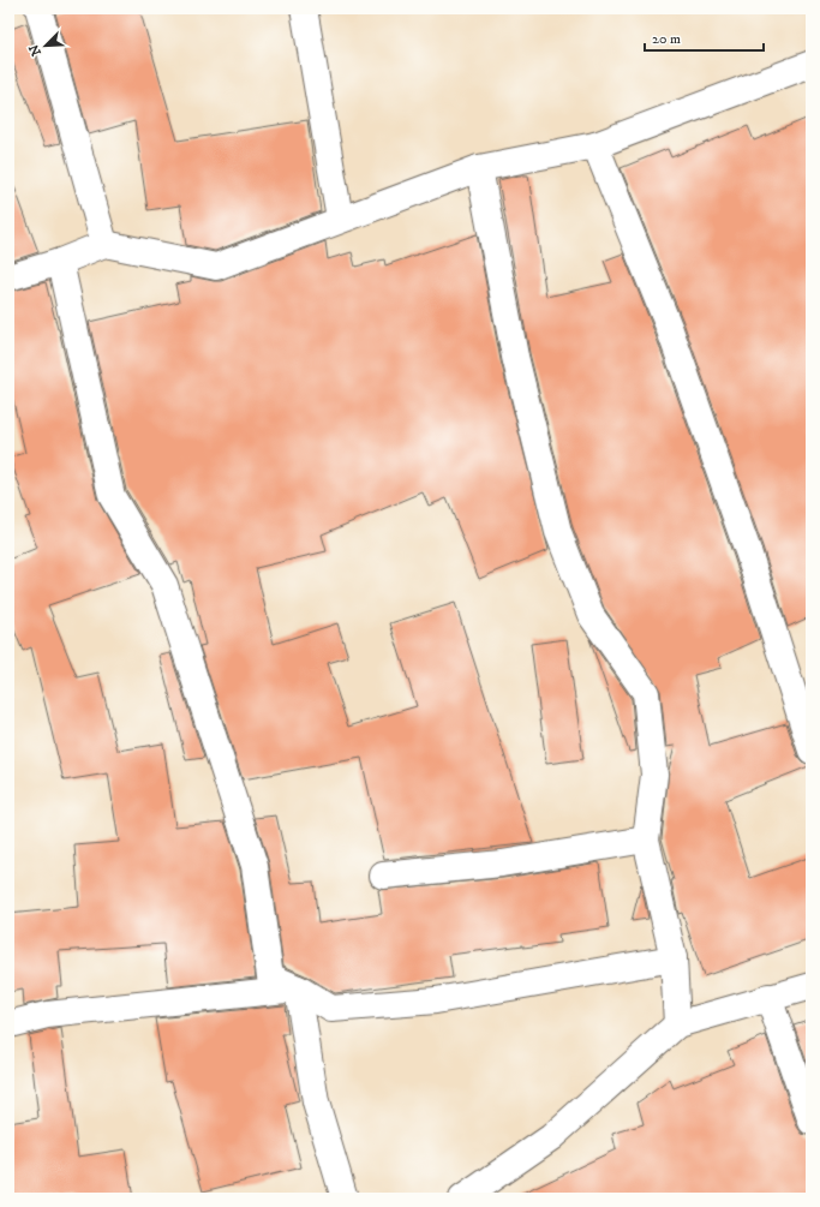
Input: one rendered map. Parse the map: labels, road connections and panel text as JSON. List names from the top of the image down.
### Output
{
  "scale_bar": "20 m",
  "north": "bottom left"
}
